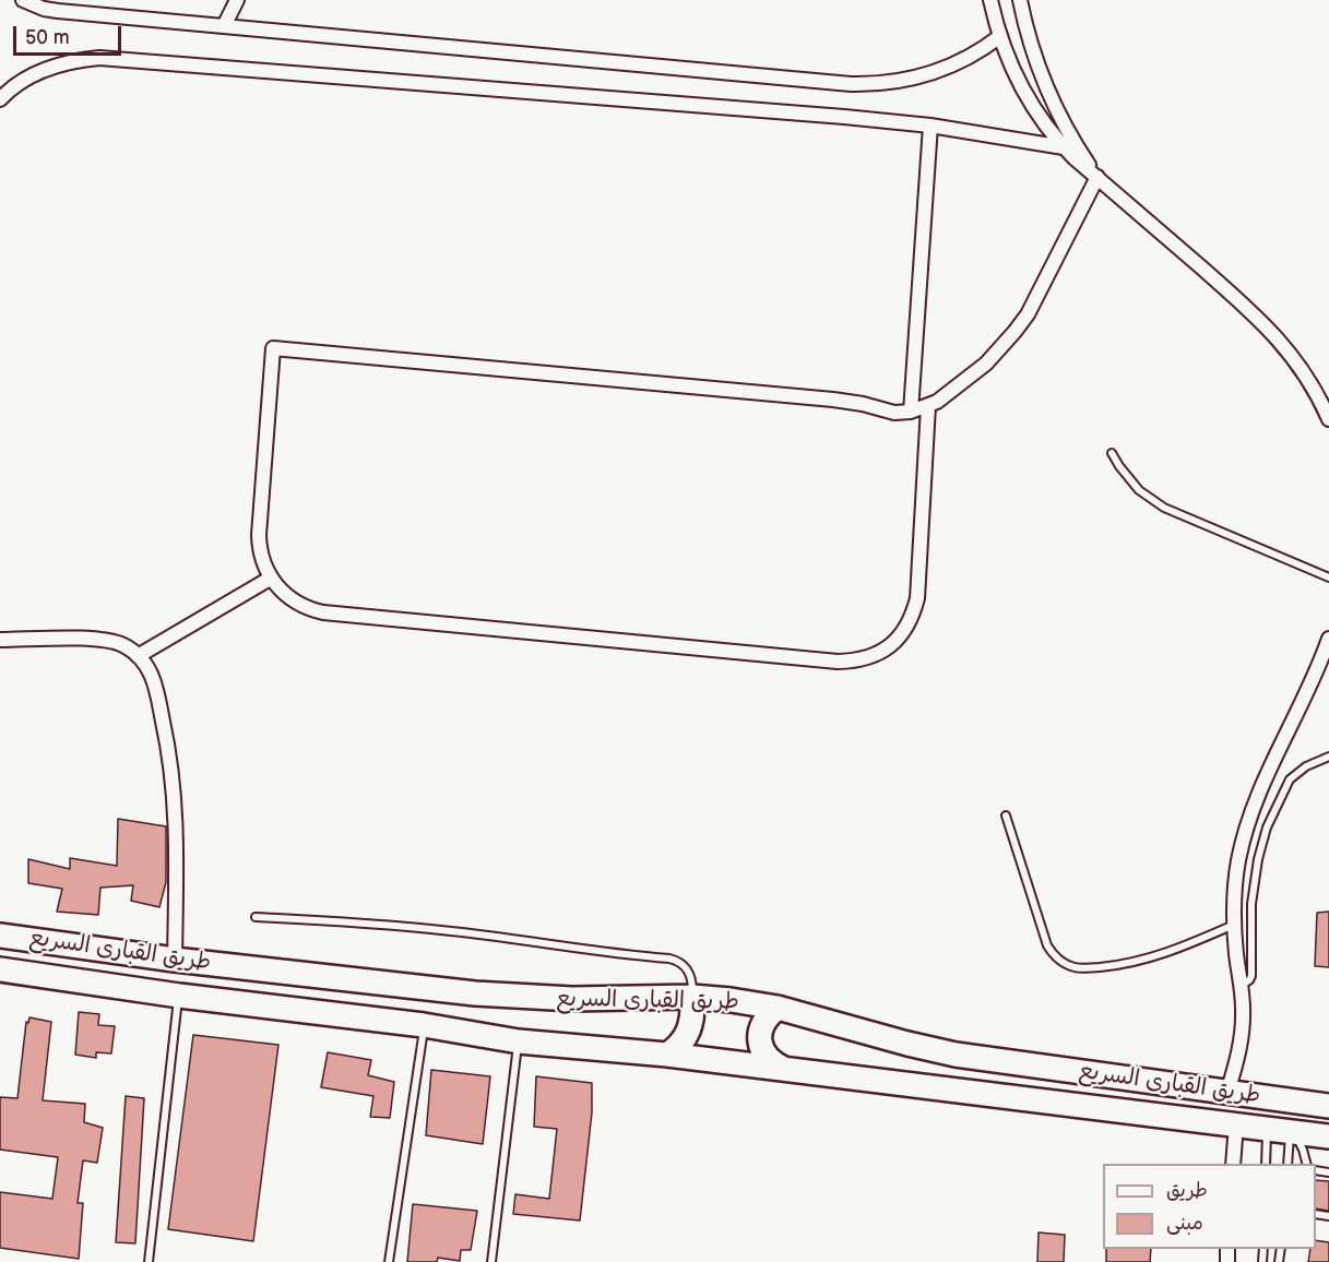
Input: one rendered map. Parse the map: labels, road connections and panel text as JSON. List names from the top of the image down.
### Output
{
  "streets": {
    "highway": ["طريق القبارى السريع"]
  },
  "legend": ["طريق", "مبنى"],
  "scale_bar": "50 m"
}
